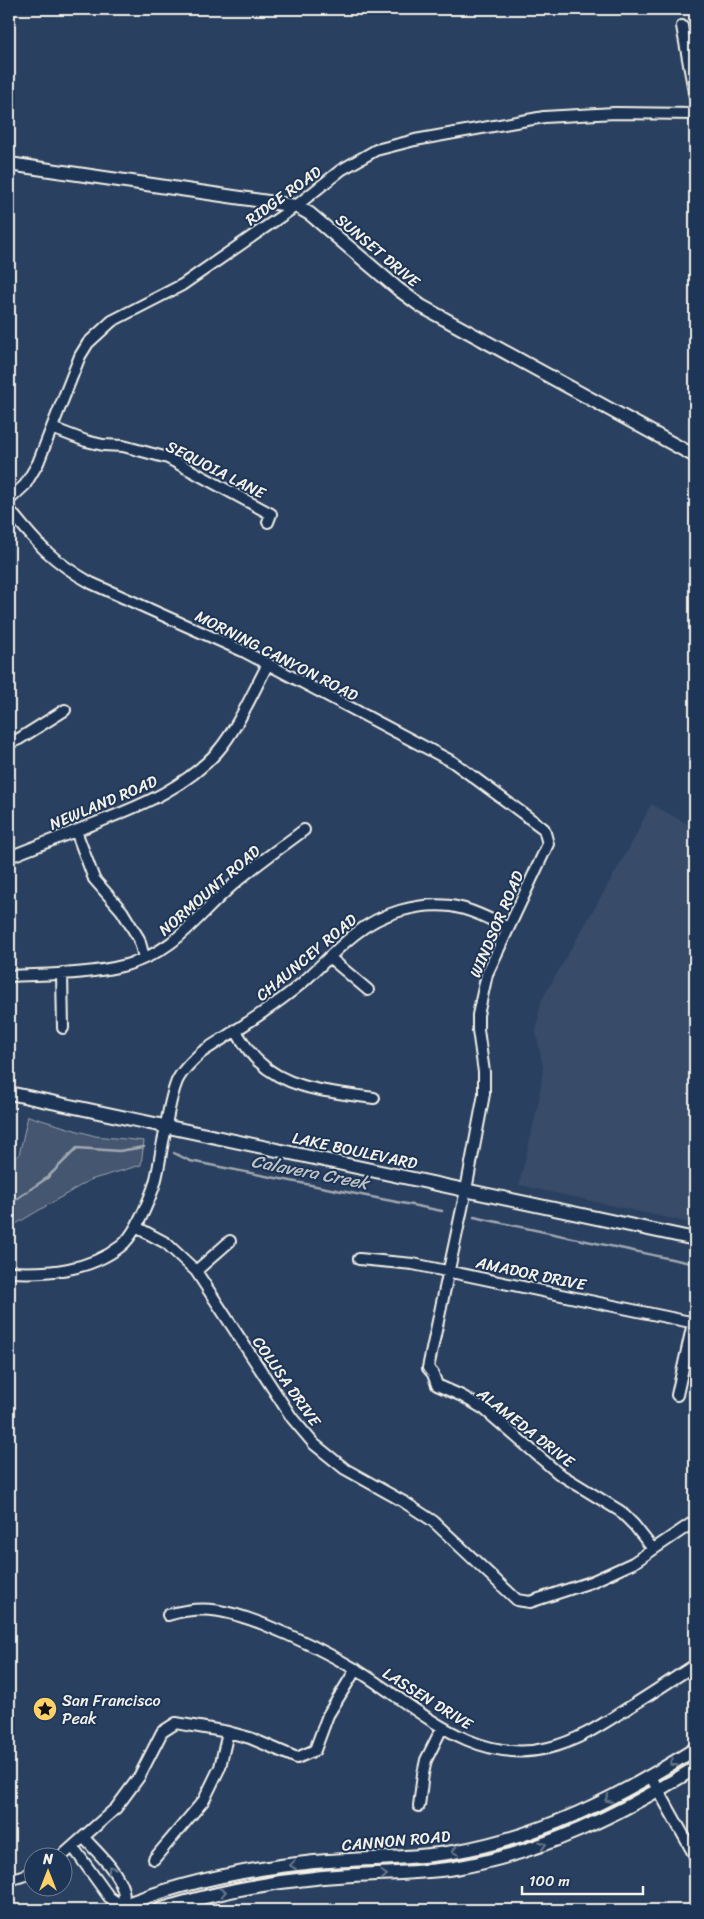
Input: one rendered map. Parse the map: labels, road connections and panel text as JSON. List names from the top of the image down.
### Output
{
  "streets": {
    "main road": ["SUNSET DRIVE", "LAKE BOULEVARD", "CANNON ROAD"],
    "street": [
      "RIDGE ROAD",
      "SEQUOIA LANE",
      "MORNING CANYON ROAD",
      "NEWLAND ROAD",
      "NORMOUNT ROAD",
      "WINDSOR ROAD",
      "CHAUNCEY ROAD",
      "AMADOR DRIVE",
      "COLUSA DRIVE",
      "ALAMEDA DRIVE",
      "LASSEN DRIVE"
    ]
  },
  "crossings": [
    ["RIDGE ROAD", "SUNSET DRIVE"],
    ["RIDGE ROAD", "SEQUOIA LANE"],
    ["MORNING CANYON ROAD", "NEWLAND ROAD"],
    ["MORNING CANYON ROAD", "WINDSOR ROAD"],
    ["WINDSOR ROAD", "CHAUNCEY ROAD"],
    ["WINDSOR ROAD", "LAKE BOULEVARD"],
    ["WINDSOR ROAD", "ALAMEDA DRIVE"],
    ["CHAUNCEY ROAD", "LAKE BOULEVARD"],
    ["CHAUNCEY ROAD", "COLUSA DRIVE"],
    ["LAKE BOULEVARD", "ALAMEDA DRIVE"],
    ["AMADOR DRIVE", "ALAMEDA DRIVE"],
    ["COLUSA DRIVE", "ALAMEDA DRIVE"]
  ],
  "water": ["Calavera Creek"],
  "places": {
    "place": ["San Francisco Peak"]
  },
  "scale_bar": "100 m",
  "north": "top"
}
